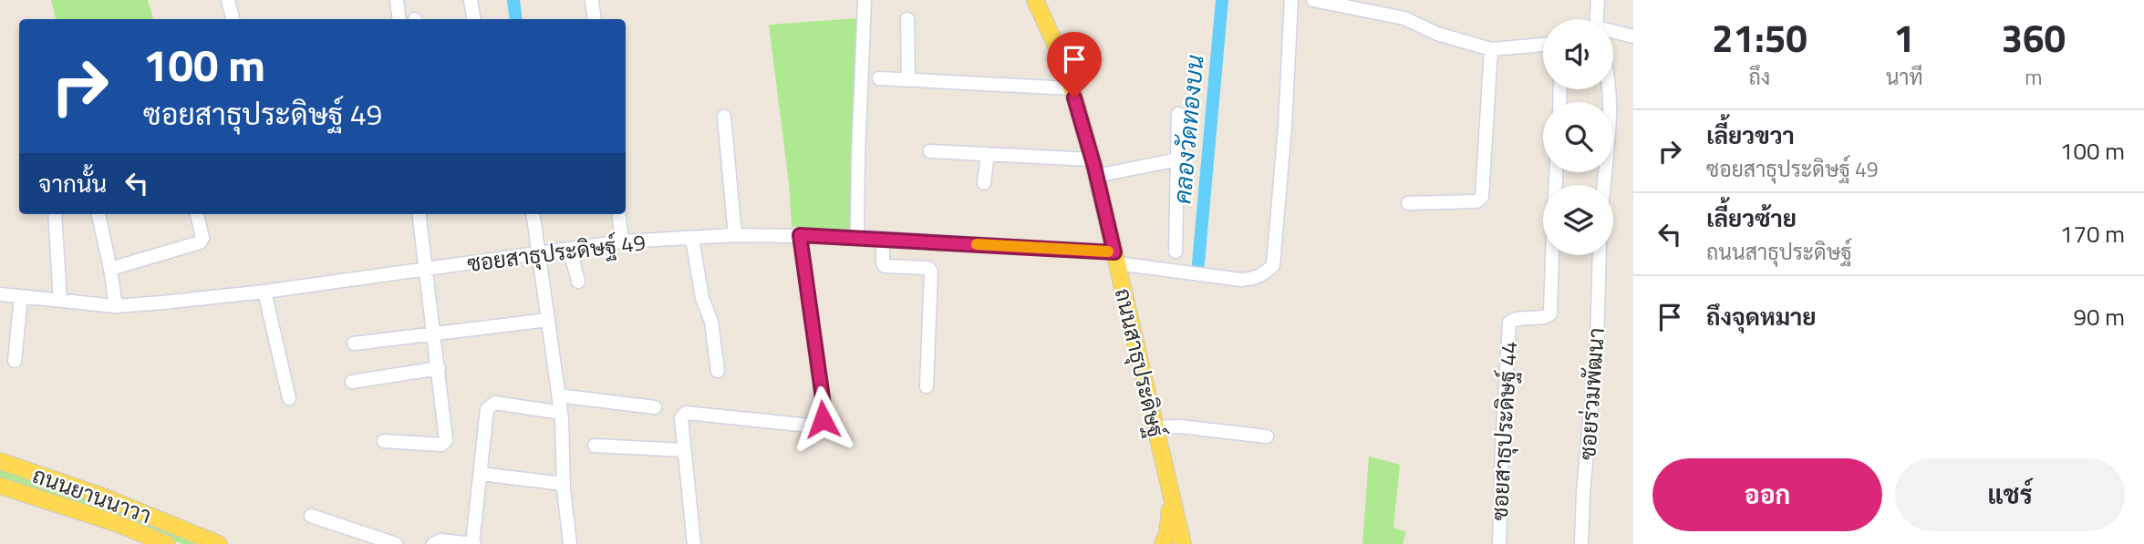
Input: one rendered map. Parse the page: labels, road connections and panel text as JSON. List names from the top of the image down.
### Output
{
  "streets": {
    "main road": ["ถนนสาธุประดิษฐ์", "ถนนยานนาวา"],
    "street": ["ซอยสาธุประดิษฐ์ 49", "ซอยร่วมพัฒนา", "ซอยสาธุประดิษฐ์ 44"]
  },
  "crossings": [
    ["ซอยสาธุประดิษฐ์ 49", "ถนนสาธุประดิษฐ์"]
  ],
  "water": ["คลองวัดทองบน"],
  "page": {
    "eta": [
      "21:50",
      "ถึง",
      "1",
      "นาที",
      "360",
      "m"
    ],
    "turn": ["100 m", "ซอยสาธุประดิษฐ์ 49"],
    "list": [
      {
        "name": "เลี้ยวขวา",
        "note": "ซอยสาธุประดิษฐ์ 49",
        "value": "100 m"
      },
      {
        "name": "เลี้ยวซ้าย",
        "note": "ถนนสาธุประดิษฐ์",
        "value": "170 m"
      },
      {
        "name": "ถึงจุดหมาย",
        "value": "90 m"
      }
    ],
    "then": "จากนั้น",
    "buttons": ["ออก", "แชร์"]
  }
}
